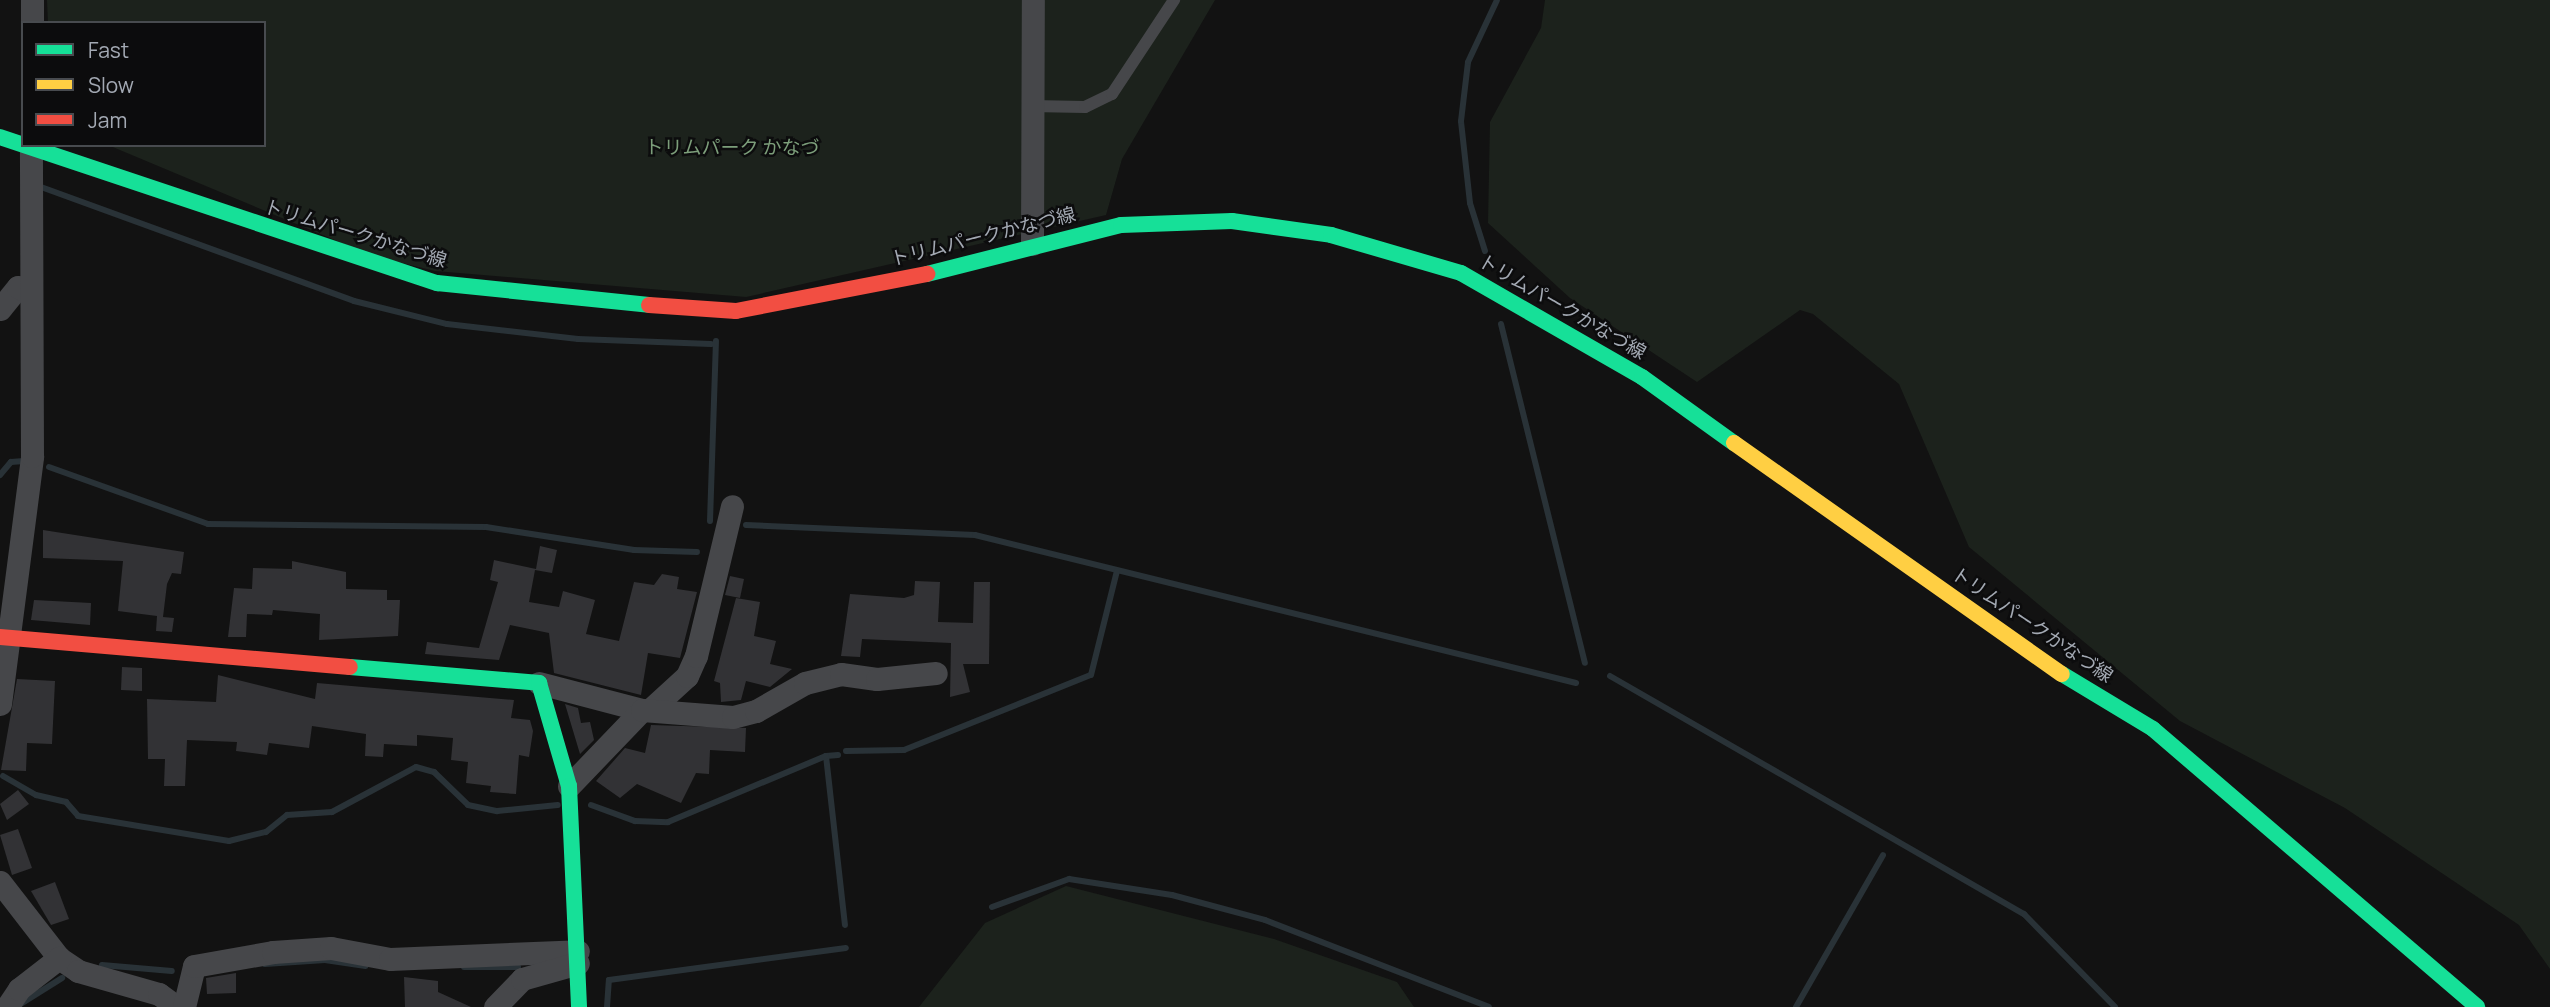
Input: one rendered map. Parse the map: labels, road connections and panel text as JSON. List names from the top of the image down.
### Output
{
  "streets": {
    "main road": ["トリムパークかなづ線"]
  },
  "parks": ["トリムパーク かなづ"],
  "legend": ["Fast", "Slow", "Jam"]
}
